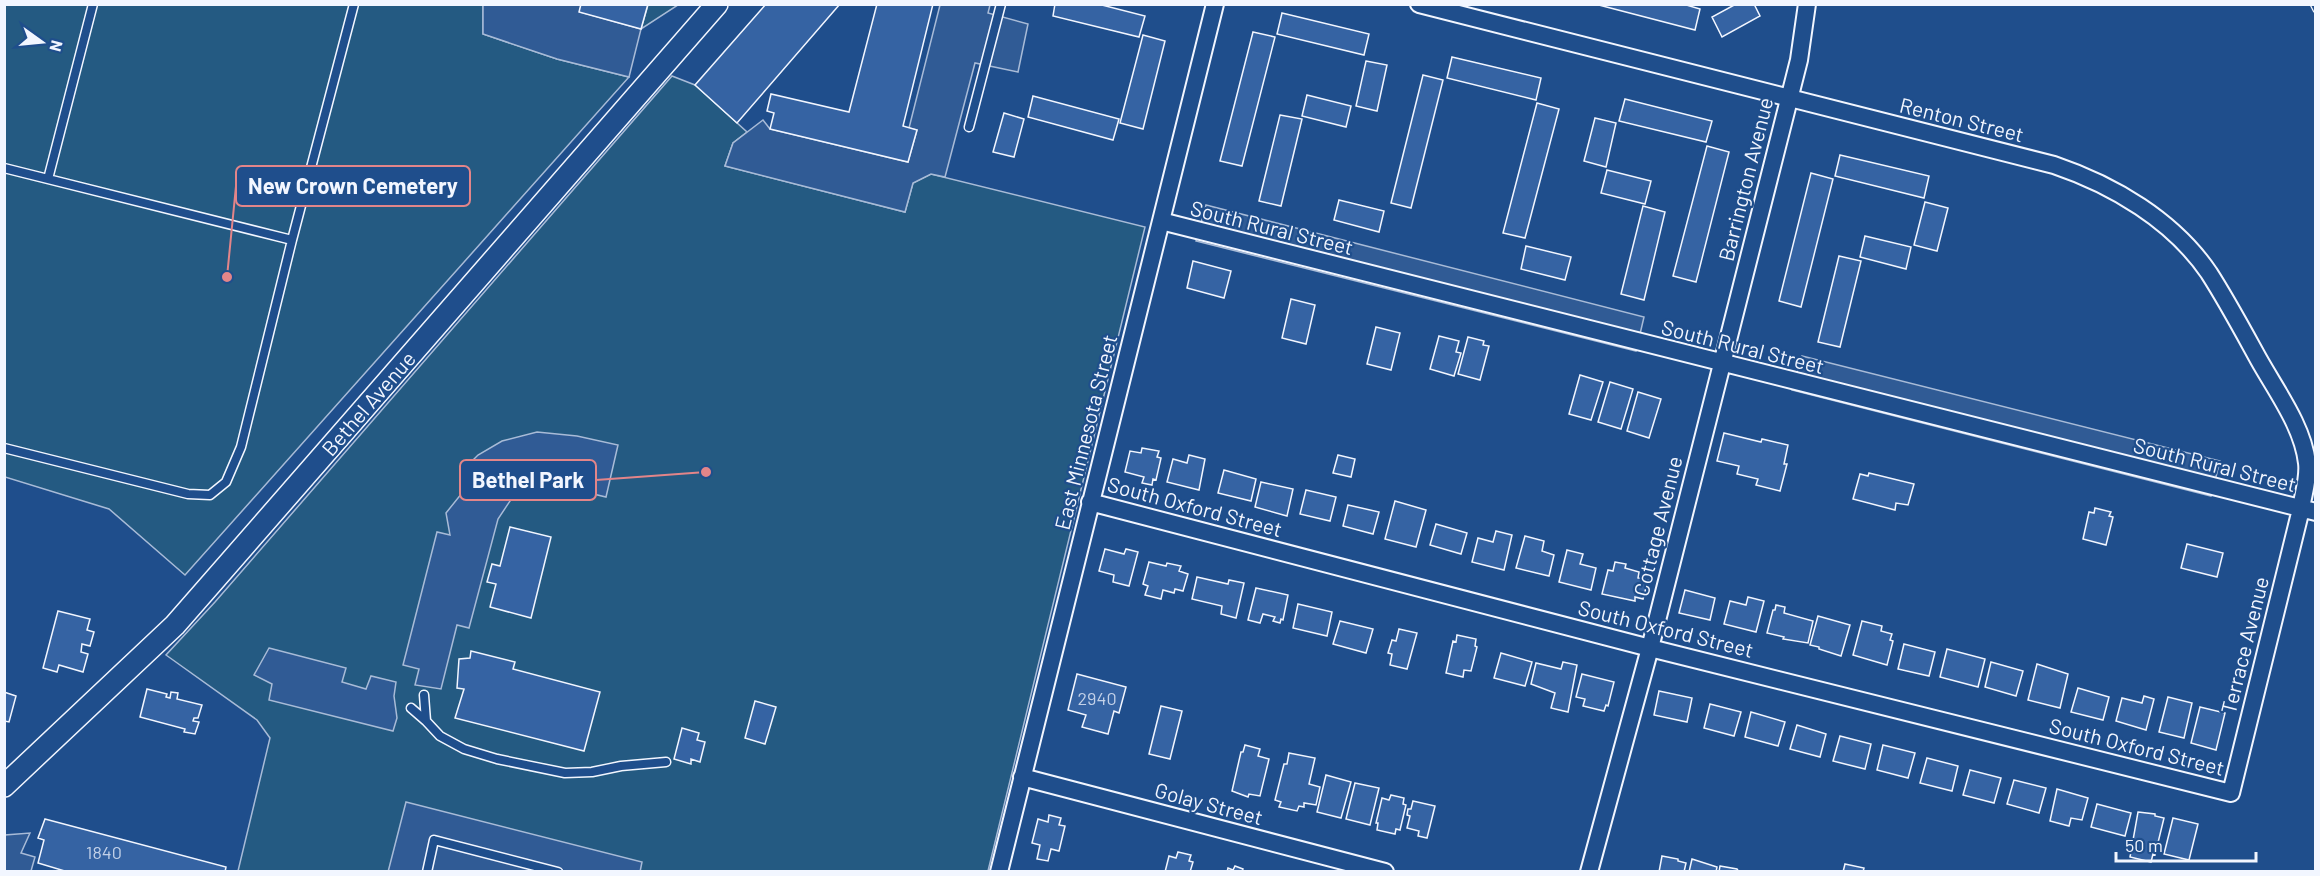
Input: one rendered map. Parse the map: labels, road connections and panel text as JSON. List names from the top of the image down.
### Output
{
  "streets": {
    "street": [
      "Renton Street",
      "Barrington Avenue",
      "South Rural Street",
      "Bethel Avenue",
      "East Minnesota Street",
      "South Oxford Street",
      "Cottage Avenue",
      "Terrace Avenue",
      "Golay Street"
    ]
  },
  "crossings": [
    ["Renton Street", "Barrington Avenue"],
    ["Renton Street", "South Rural Street"],
    ["Renton Street", "Terrace Avenue"],
    ["Barrington Avenue", "South Rural Street"],
    ["Barrington Avenue", "Cottage Avenue"],
    ["South Rural Street", "East Minnesota Street"],
    ["South Rural Street", "Cottage Avenue"],
    ["South Rural Street", "Terrace Avenue"],
    ["East Minnesota Street", "South Oxford Street"],
    ["East Minnesota Street", "Golay Street"],
    ["South Oxford Street", "Cottage Avenue"],
    ["South Oxford Street", "Terrace Avenue"]
  ],
  "places": ["New Crown Cemetery", "Bethel Park"],
  "house_numbers": ["2940", "1840"],
  "scale_bar": "50 m",
  "north": "right"
}
